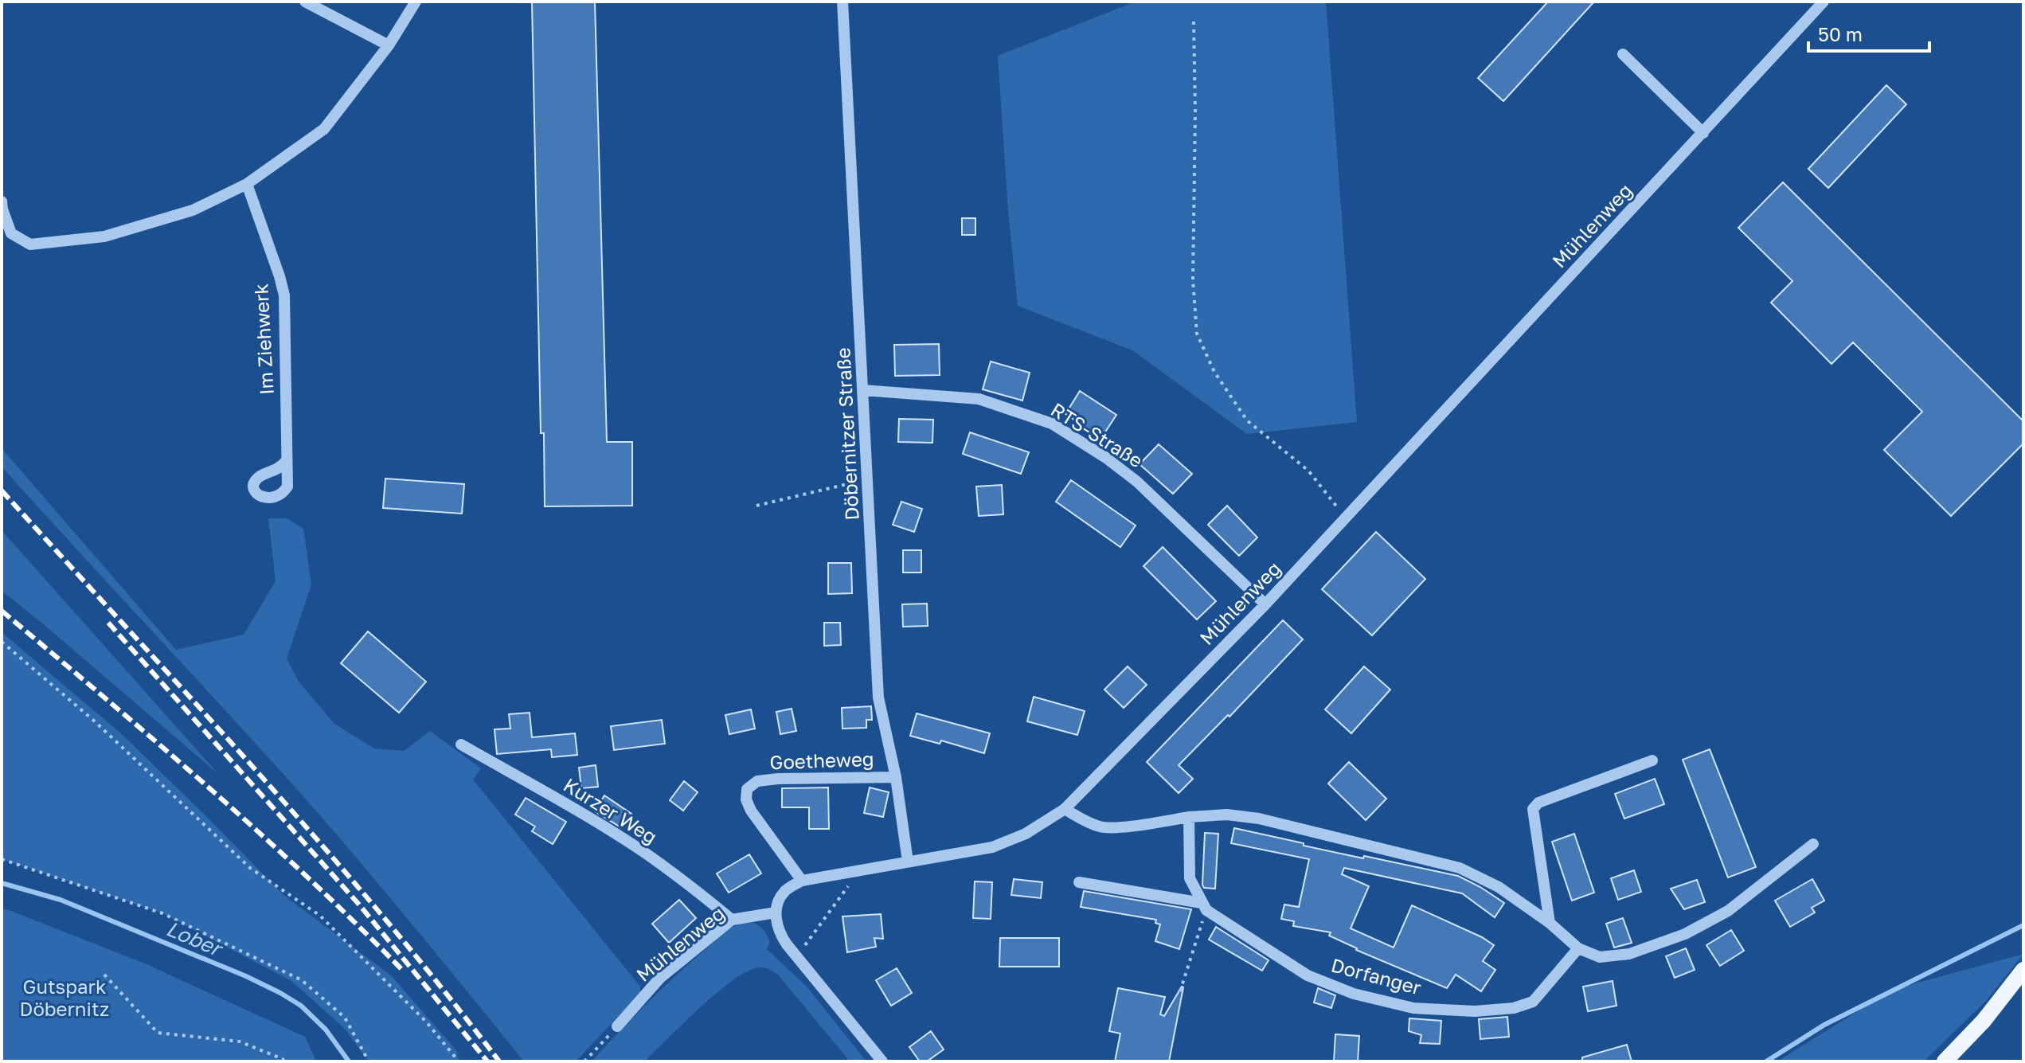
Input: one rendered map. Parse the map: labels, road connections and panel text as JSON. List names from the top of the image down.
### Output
{
  "streets": {
    "street": [
      "Mühlenweg",
      "Im Ziehwerk",
      "Döbernitzer Straße",
      "RTS-Straße",
      "Goetheweg",
      "Kurzer Weg",
      "Dorfanger"
    ]
  },
  "crossings": [
    ["Mühlenweg", "Döbernitzer Straße"],
    ["Mühlenweg", "RTS-Straße"],
    ["Mühlenweg", "Goetheweg"],
    ["Mühlenweg", "Kurzer Weg"],
    ["Döbernitzer Straße", "RTS-Straße"],
    ["Döbernitzer Straße", "Goetheweg"]
  ],
  "water": ["Lober"],
  "parks": ["Gutspark Döbernitz"],
  "scale_bar": "50 m"
}
